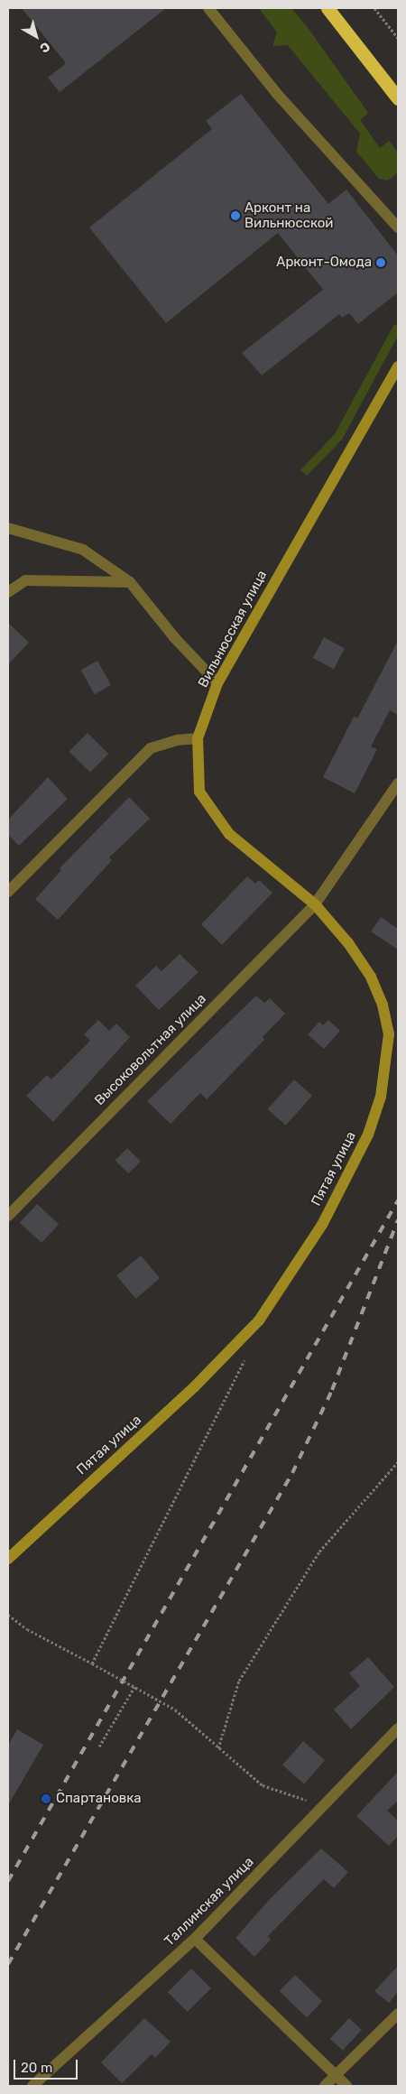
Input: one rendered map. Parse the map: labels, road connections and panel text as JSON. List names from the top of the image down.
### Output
{
  "streets": {
    "street": [
      "Вильнюсская улица",
      "Высоковольтная улица",
      "Пятая улица",
      "Таллинская улица"
    ]
  },
  "crossings": [
    ["Вильнюсская улица", "Пятая улица"],
    ["Высоковольтная улица", "Пятая улица"]
  ],
  "places": ["Арконт на Вильнюсской", "Арконт-Омода", "Спартановка"],
  "scale_bar": "20 m",
  "north": "bottom right"
}
